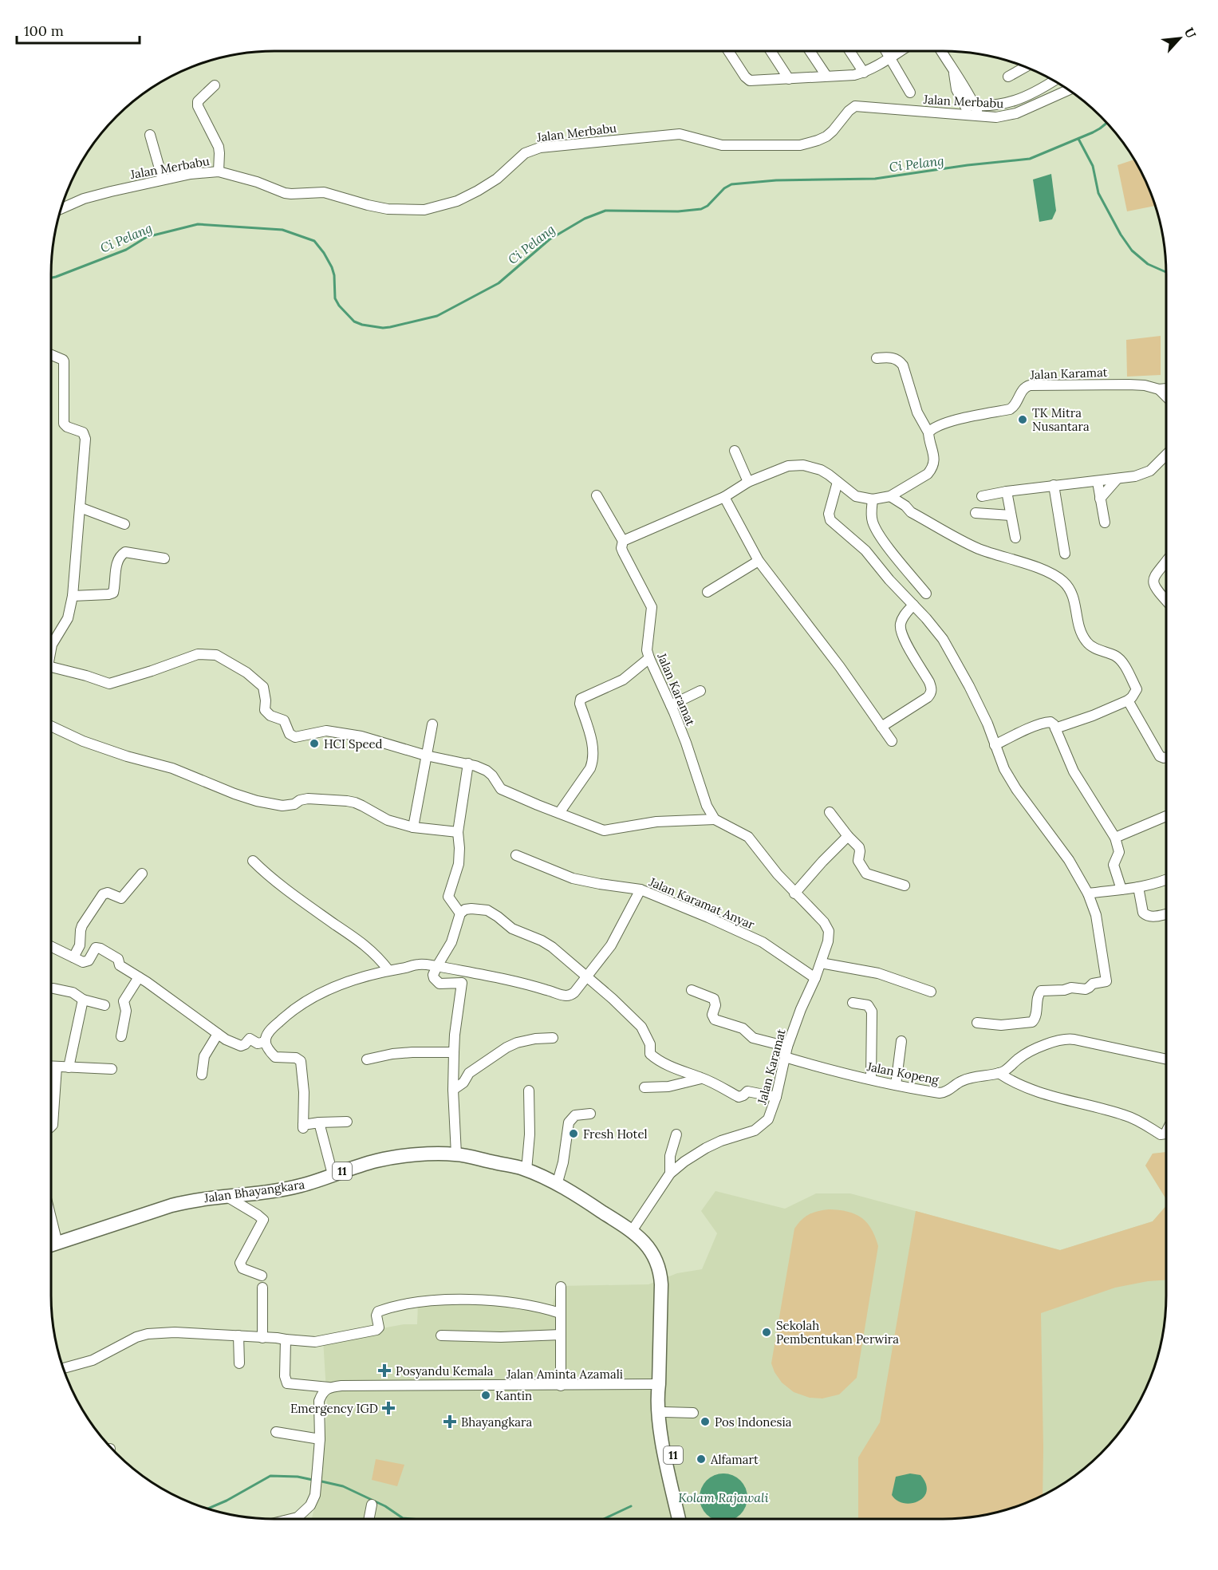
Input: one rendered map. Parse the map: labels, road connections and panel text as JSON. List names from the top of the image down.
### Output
{
  "streets": {
    "highway": ["11", "Jalan Bhayangkara"],
    "street": [
      "Jalan Merbabu",
      "Jalan Karamat",
      "Jalan Karamat Anyar",
      "Jalan Kopeng",
      "Jalan Aminta Azamali"
    ]
  },
  "crossings": [
    ["Jalan Karamat", "Jalan Karamat Anyar"],
    ["Jalan Karamat", "Jalan Kopeng"],
    ["Jalan Karamat", "Jalan Bhayangkara"],
    ["Jalan Bhayangkara", "Jalan Aminta Azamali"]
  ],
  "water": ["Ci Pelang", "Kolam Rajawali"],
  "places": {
    "other": [
      "TK Mitra Nusantara",
      "HCI Speed",
      "Fresh Hotel",
      "Sekolah Pembentukan Perwira",
      "Kantin",
      "Pos Indonesia",
      "Alfamart"
    ],
    "health": ["Posyandu Kemala", "Emergency IGD", "Bhayangkara"]
  },
  "scale_bar": "100 m",
  "north": "top right"
}
